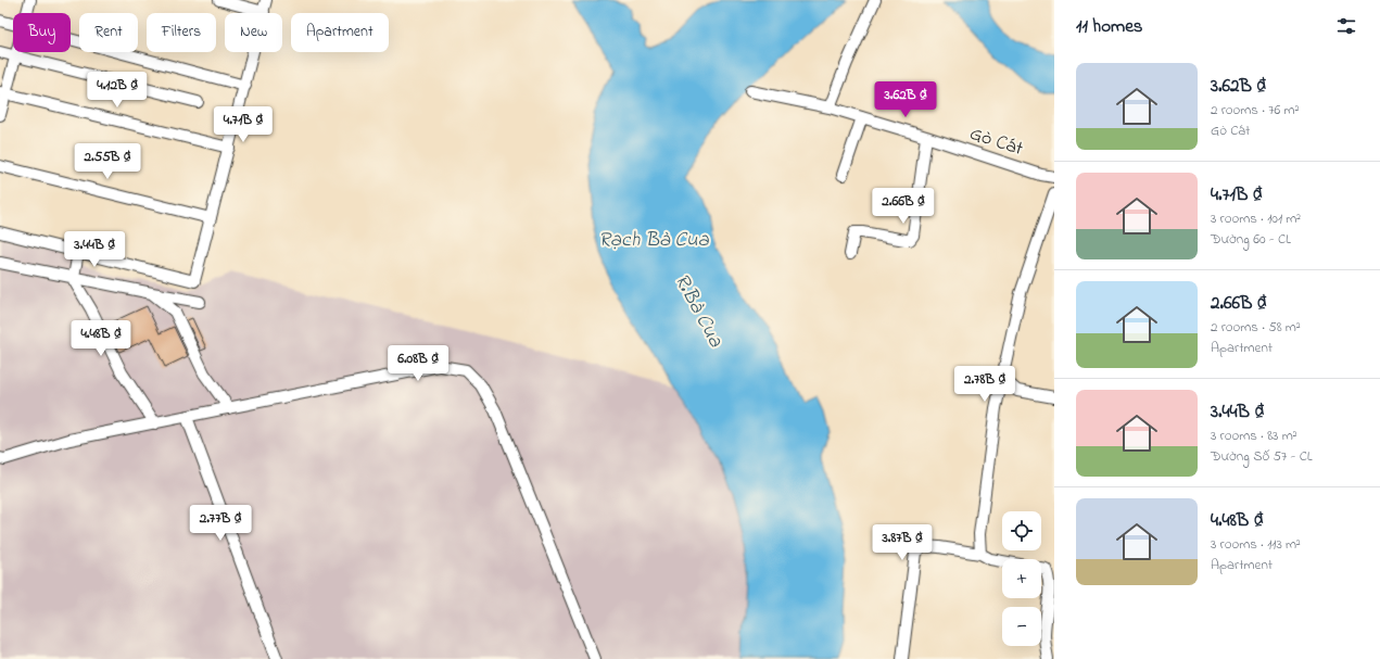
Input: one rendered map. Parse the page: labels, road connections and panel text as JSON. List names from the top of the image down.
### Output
{
  "streets": {
    "street": ["Gò Cát"]
  },
  "water": ["Rạch Bà Cua", "R.Bà Cua"],
  "page": {
    "heading": "11 homes",
    "chip": [
      "Buy",
      "Rent",
      "Filters",
      "New",
      "Apartment"
    ],
    "list": [
      {
        "name": "3.62B ₫",
        "note": "2 rooms · 76 m² · Gò Cát"
      },
      {
        "name": "4.71B ₫",
        "note": "3 rooms · 101 m² · Đường 60 - CL"
      },
      {
        "name": "2.66B ₫",
        "note": "2 rooms · 58 m² · Apartment"
      },
      {
        "name": "3.44B ₫",
        "note": "3 rooms · 83 m² · Đường Số 57 - CL"
      },
      {
        "name": "4.48B ₫",
        "note": "3 rooms · 113 m² · Apartment"
      }
    ],
    "price": [
      "4.12B ₫",
      "3.62B ₫",
      "4.71B ₫",
      "2.55B ₫",
      "2.66B ₫",
      "3.44B ₫",
      "4.48B ₫",
      "6.08B ₫",
      "2.78B ₫",
      "2.77B ₫",
      "3.87B ₫"
    ],
    "map_buttons": ["+", "−"]
  }
}
